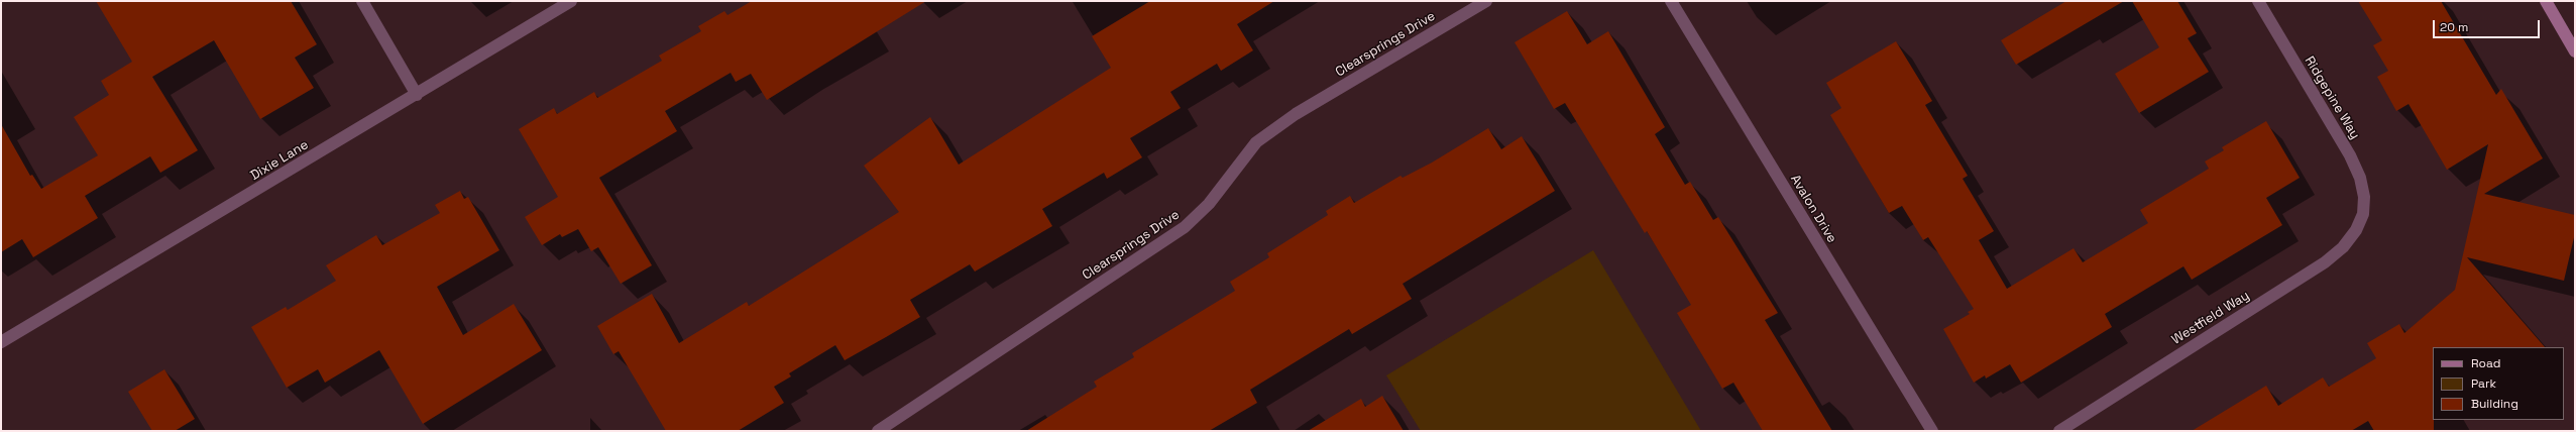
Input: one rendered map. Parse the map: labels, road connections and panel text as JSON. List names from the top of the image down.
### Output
{
  "streets": {
    "street": [
      "Clearsprings Drive",
      "Ridgepine Way",
      "Dixie Lane",
      "Avalon Drive",
      "Westfield Way"
    ]
  },
  "crossings": [
    ["Ridgepine Way", "Westfield Way"]
  ],
  "legend": ["Road", "Park", "Building"],
  "scale_bar": "20 m"
}
